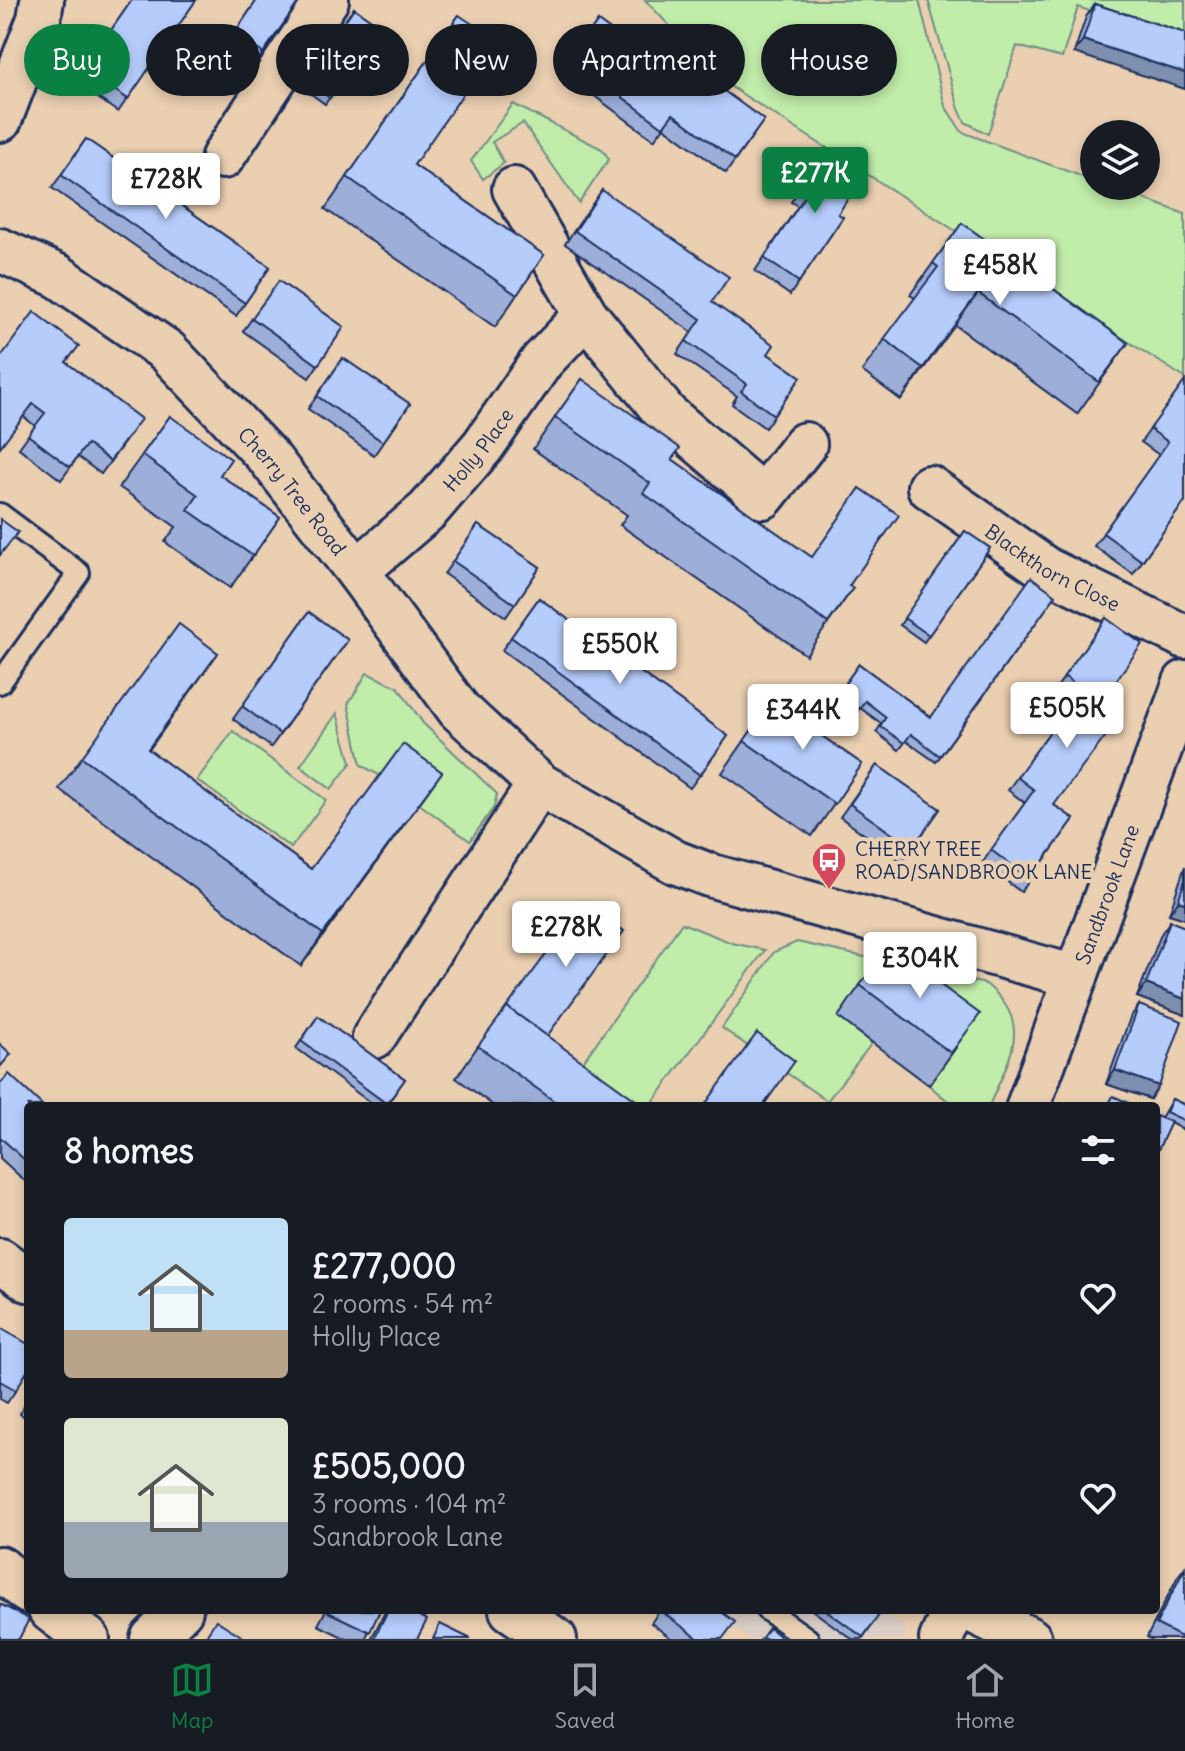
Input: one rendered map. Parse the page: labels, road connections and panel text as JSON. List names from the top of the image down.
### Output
{
  "streets": {
    "street": [
      "Holly Place",
      "Cherry Tree Road",
      "Blackthorn Close",
      "Sandbrook Lane"
    ]
  },
  "crossings": [
    ["Holly Place", "Cherry Tree Road"],
    ["Cherry Tree Road", "Sandbrook Lane"]
  ],
  "places": {
    "bus stop": ["CHERRY TREE ROAD/SANDBROOK LANE"]
  },
  "page": {
    "chip": [
      "Buy",
      "Rent",
      "Filters",
      "New",
      "Apartment",
      "House"
    ],
    "price": [
      "£277K",
      "£728K",
      "£458K",
      "£550K",
      "£505K",
      "£344K",
      "£278K",
      "£304K"
    ],
    "heading": "8 homes",
    "list": [
      {
        "name": "£277,000",
        "note": "2 rooms · 54 m² · Holly Place"
      },
      {
        "name": "£505,000",
        "note": "3 rooms · 104 m² · Sandbrook Lane"
      }
    ],
    "tabs": ["Map", "Saved", "Home"]
  }
}
